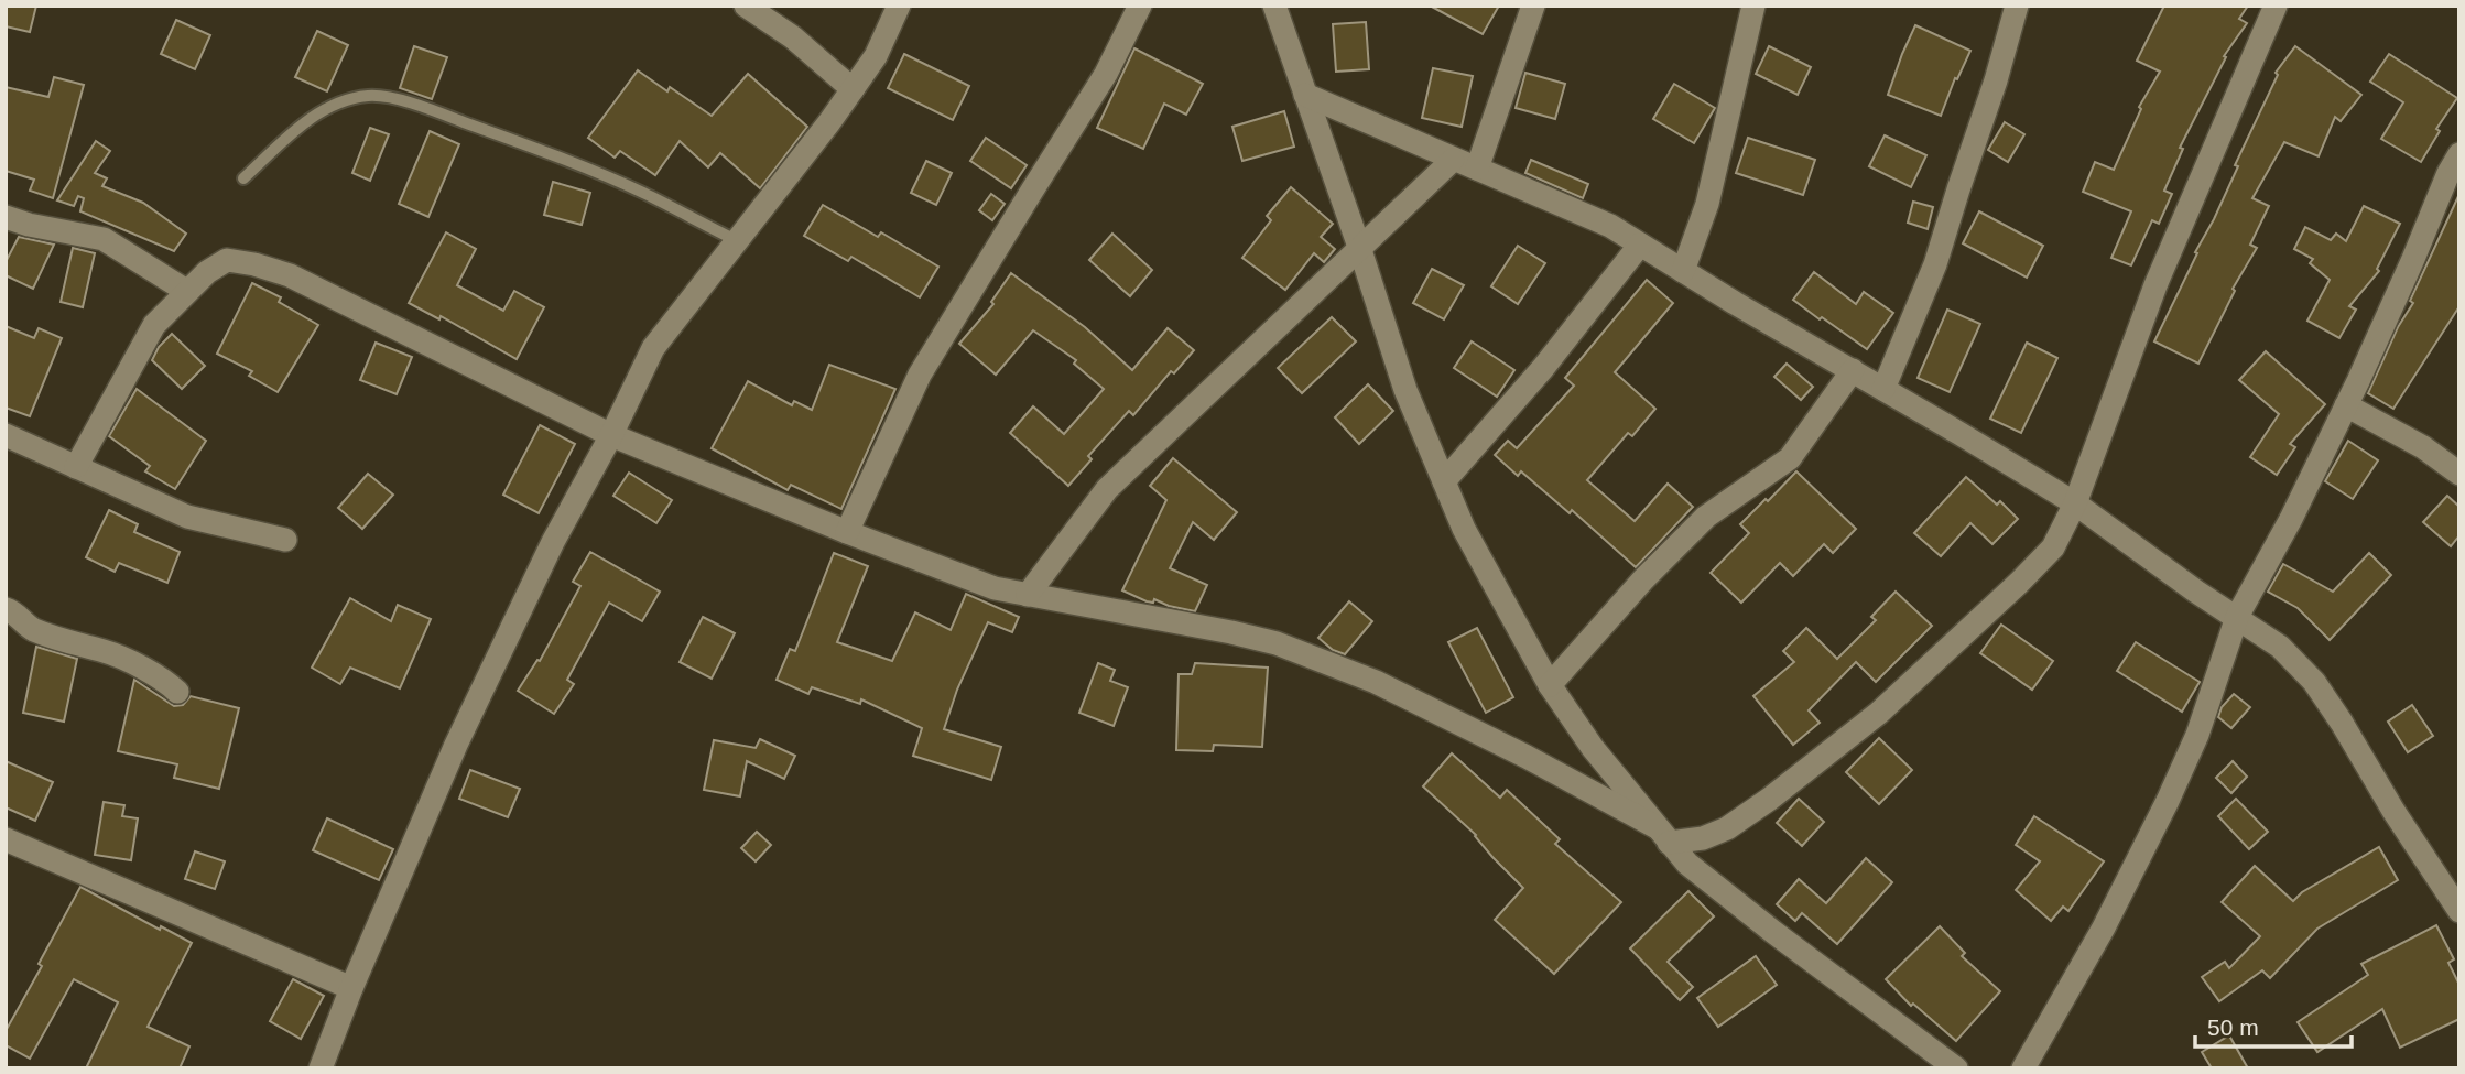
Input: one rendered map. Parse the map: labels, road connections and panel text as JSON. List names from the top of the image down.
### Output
{
  "scale_bar": "50 m"
}
